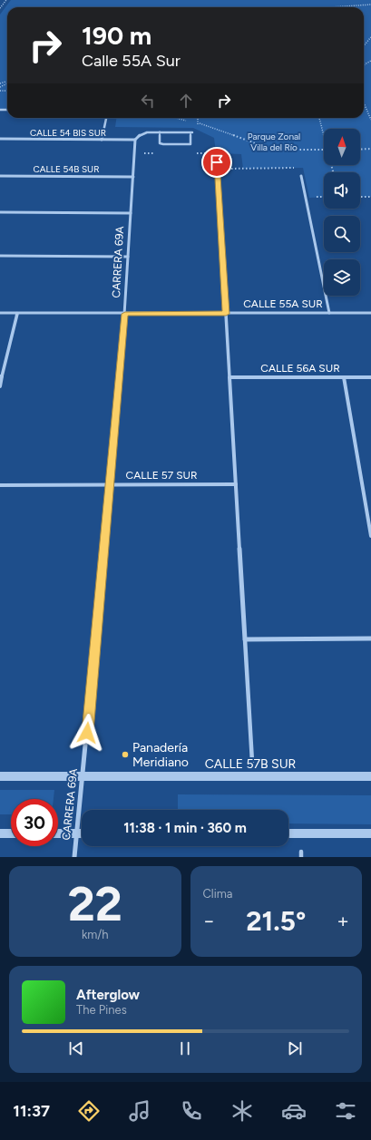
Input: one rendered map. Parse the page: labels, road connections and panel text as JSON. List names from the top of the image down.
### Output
{
  "streets": {
    "street": [
      "CALLE 54 BIS SUR",
      "CALLE 54B SUR",
      "CARRERA 69A",
      "CALLE 55A SUR",
      "CALLE 56A SUR",
      "CALLE 57 SUR",
      "CALLE 57B SUR"
    ]
  },
  "crossings": [
    ["CALLE 54 BIS SUR", "CARRERA 69A"],
    ["CALLE 54B SUR", "CARRERA 69A"],
    ["CARRERA 69A", "CALLE 55A SUR"],
    ["CARRERA 69A", "CALLE 57 SUR"],
    ["CARRERA 69A", "CALLE 57B SUR"]
  ],
  "parks": ["Parque Zonal Villa del Río"],
  "places": ["Panadería Meridiano"],
  "north": "top",
  "page": {
    "turn": ["190 m", "Calle 55A Sur"],
    "limit": "30",
    "trip": "11:38 · 1 min · 360 m",
    "tile": [
      ["22", "km/h"],
      "Clima"
    ],
    "heat": ["−", "21.5°", "+"],
    "song": ["Afterglow", "The Pines"],
    "tabs": "11:37"
  }
}
